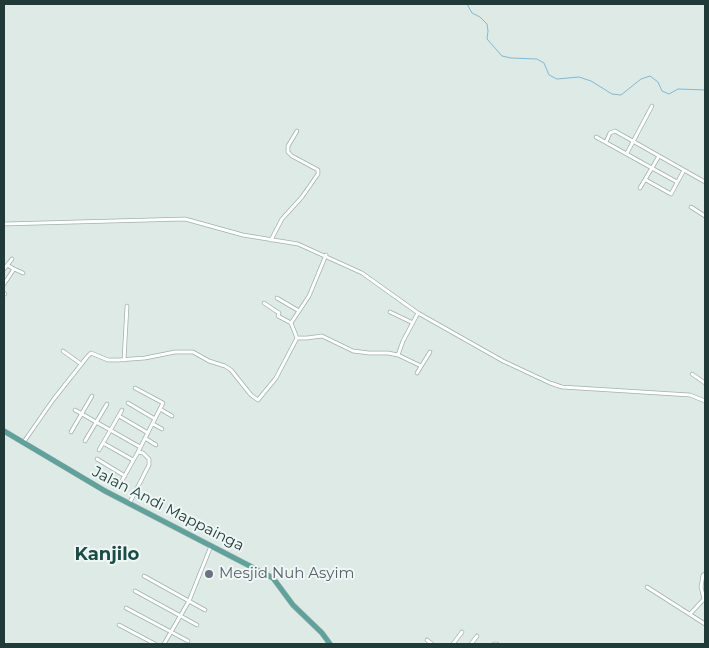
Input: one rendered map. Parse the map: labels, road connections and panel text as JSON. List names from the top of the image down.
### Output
{
  "streets": {
    "main road": ["Jalan Andi Mappainga"]
  },
  "districts": ["Kanjilo"],
  "places": ["Mesjid Nuh Asyim"]
}
